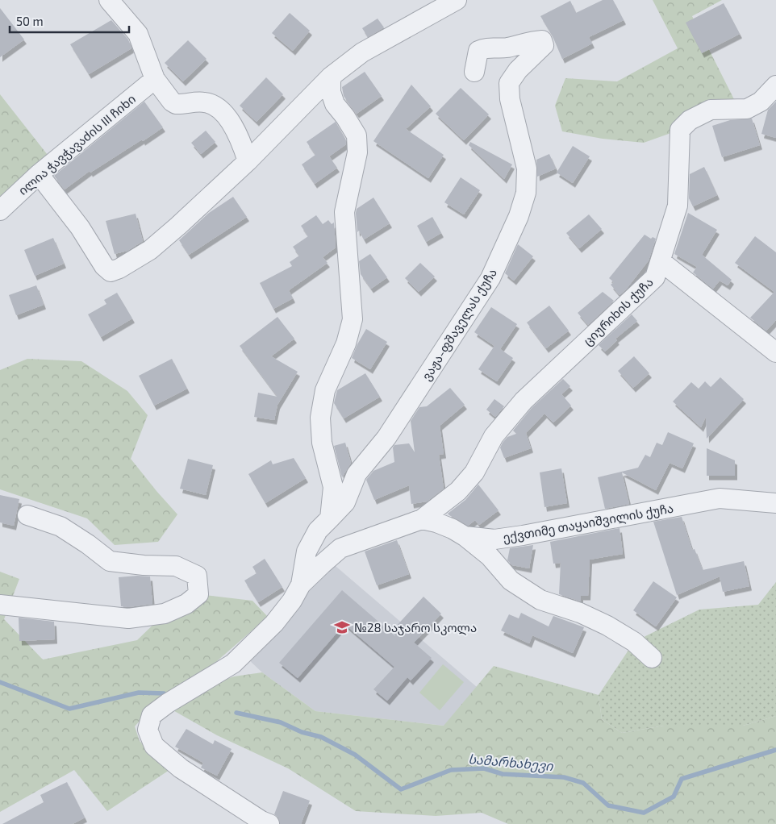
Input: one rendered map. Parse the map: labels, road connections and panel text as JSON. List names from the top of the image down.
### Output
{
  "streets": {
    "street": [
      "ილია ჭავჭავაძის III ჩიხი",
      "ციურიხის ქუჩა",
      "ვაჟა-ფშაველას ქუჩა",
      "ექვთიმე თაყაიშვილის ქუჩა"
    ]
  },
  "crossings": [
    ["ციურიხის ქუჩა", "ექვთიმე თაყაიშვილის ქუჩა"]
  ],
  "water": ["სამარხახევი"],
  "places": {
    "school or university": ["№28 საჯარო სკოლა"]
  },
  "scale_bar": "50 m"
}
